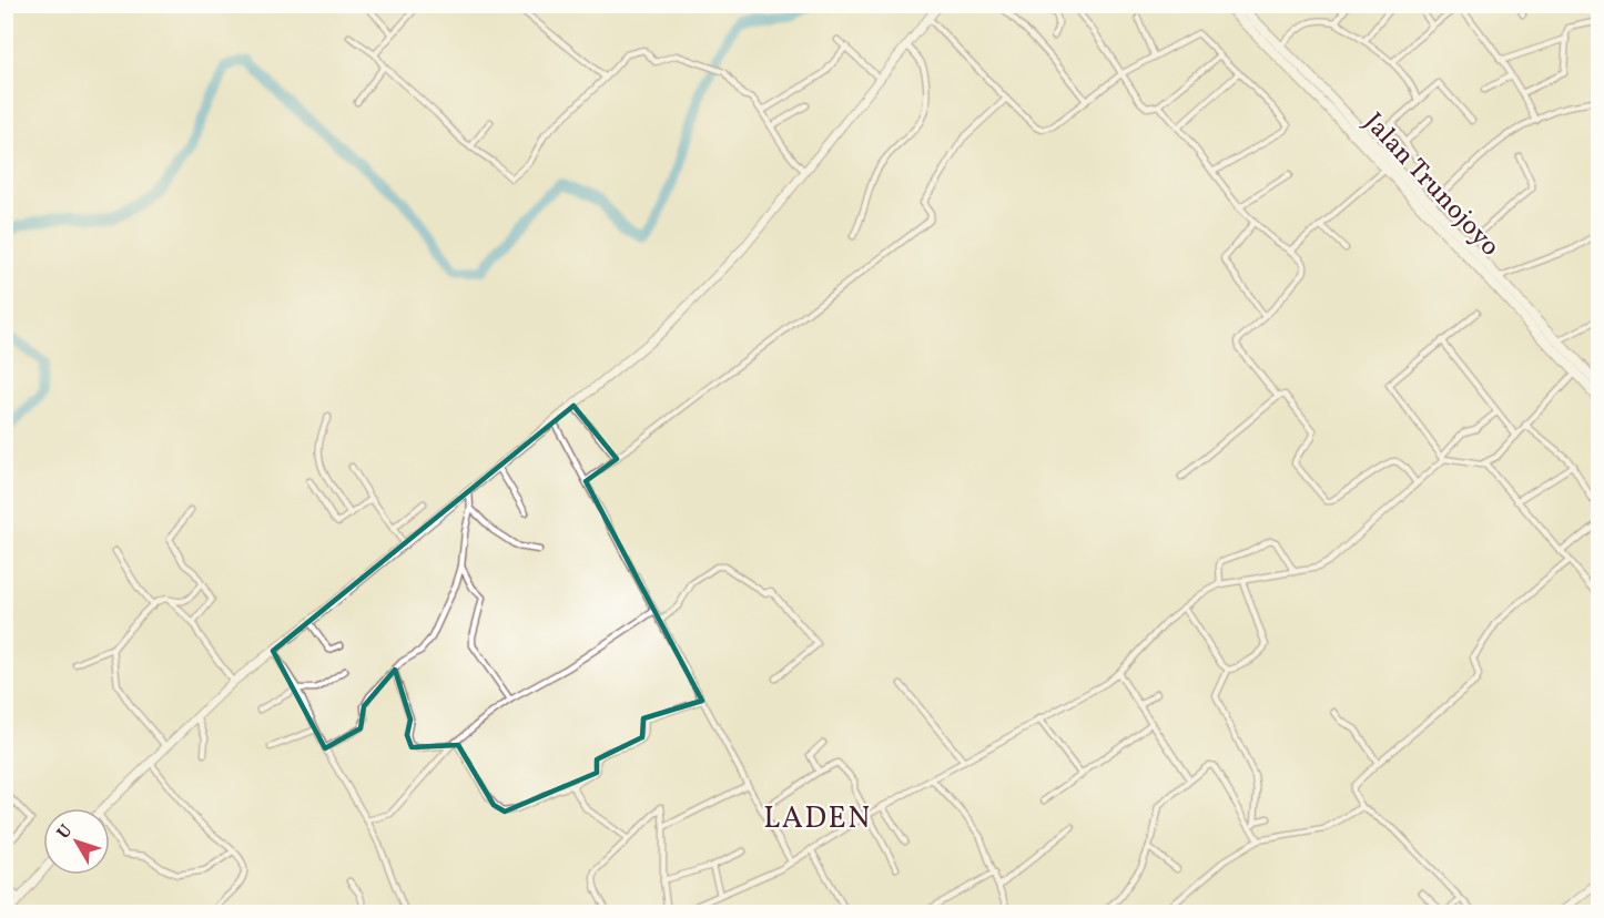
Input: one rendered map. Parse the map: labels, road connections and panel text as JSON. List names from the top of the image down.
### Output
{
  "streets": {
    "highway": ["Jalan Trunojoyo"]
  },
  "districts": ["LADEN"],
  "north": "top left"
}
